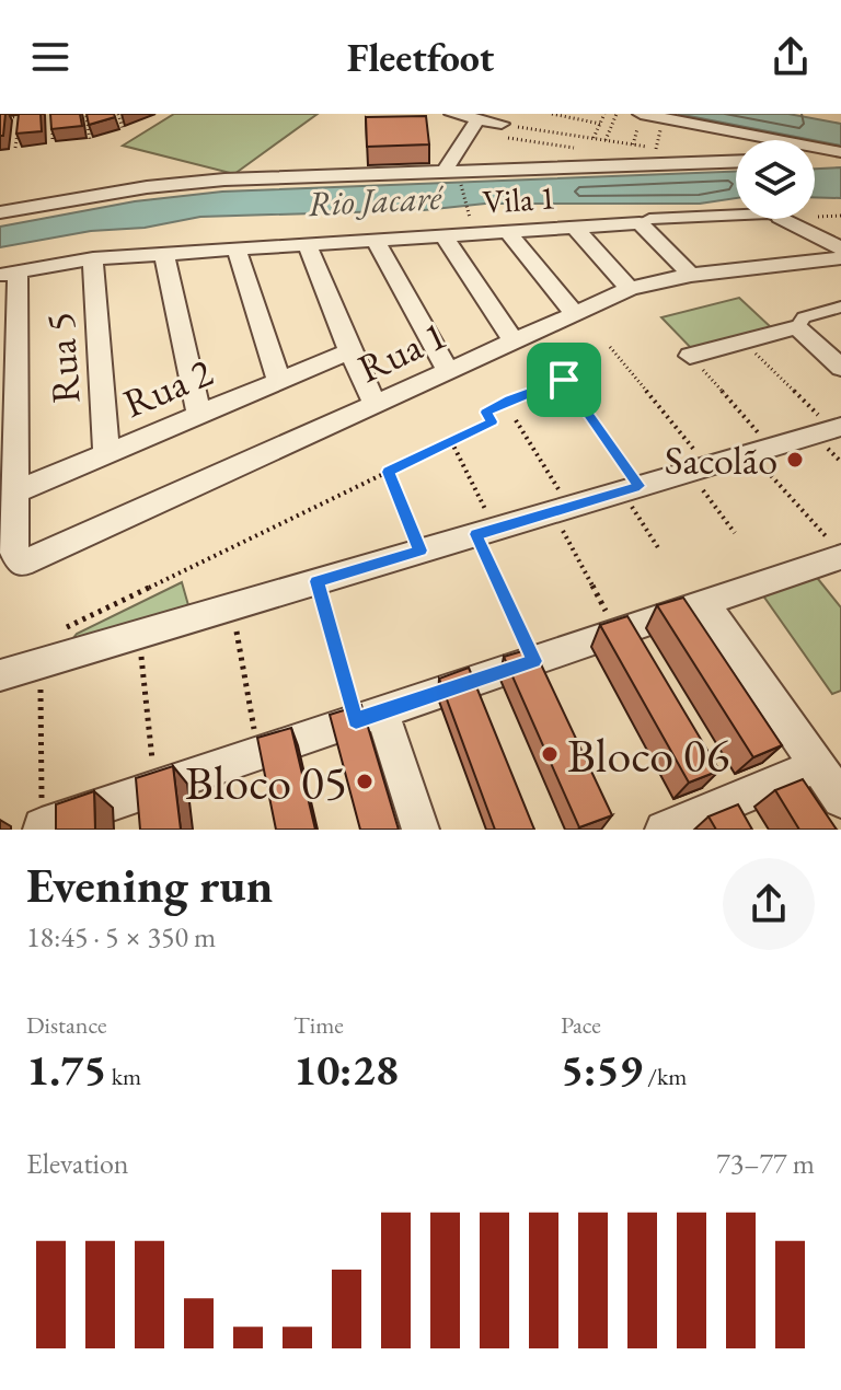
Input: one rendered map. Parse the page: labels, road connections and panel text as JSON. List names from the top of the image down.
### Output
{
  "streets": {
    "street": [
      "Vila 1",
      "Rua 1",
      "Rua 5",
      "Rua 2"
    ]
  },
  "crossings": [
    ["Vila 1", "Rua 5"],
    ["Rua 1", "Rua 2"],
    ["Rua 5", "Rua 2"]
  ],
  "water": ["Rio Jacaré"],
  "places": ["Sacolão", "Bloco 06", "Bloco 05"],
  "page": {
    "header": "Fleetfoot",
    "heading": ["Evening run", "18:45 · 5 × 350 m"],
    "stats": [
      ["Distance", "1.75 km"],
      ["Time", "10:28"],
      ["Pace", "5:59 /km"]
    ],
    "chart": ["Elevation", "73–77 m"]
  }
}
